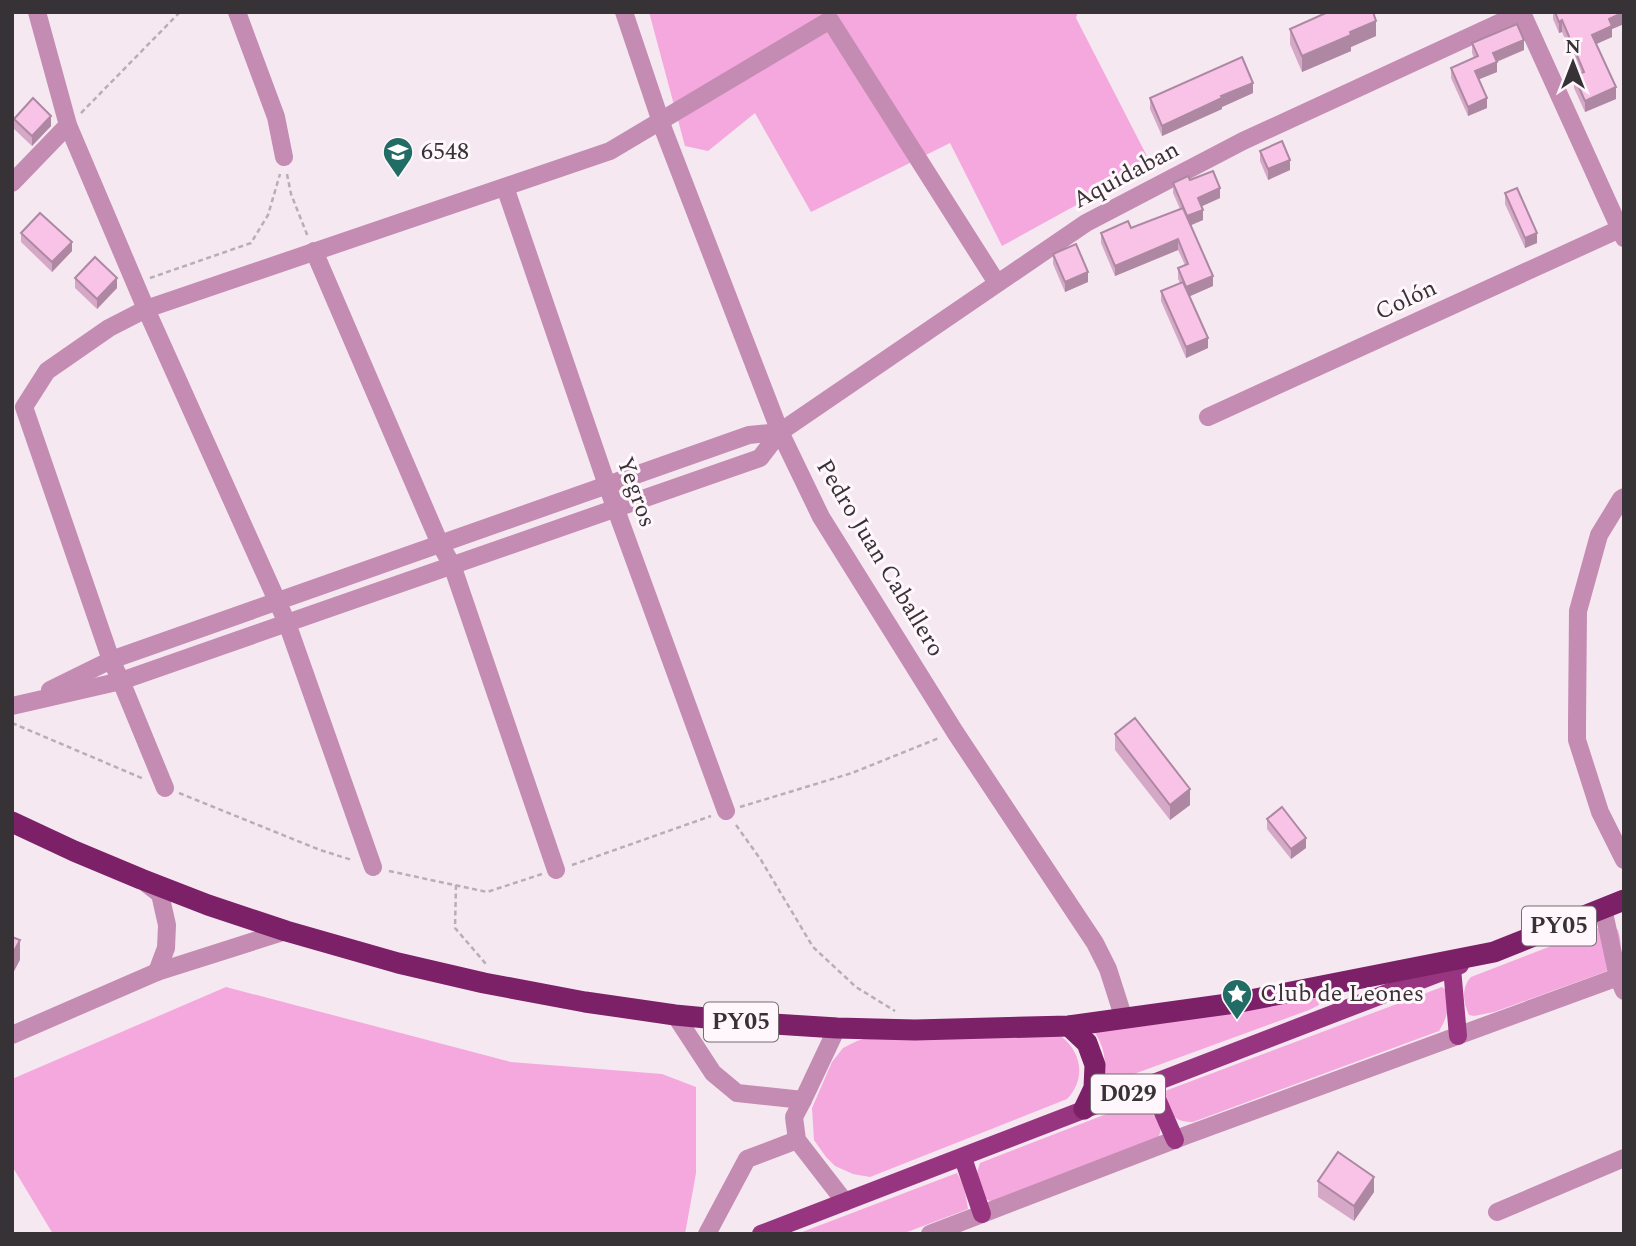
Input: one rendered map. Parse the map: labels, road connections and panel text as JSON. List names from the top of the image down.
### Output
{
  "streets": {
    "highway": ["PY05"],
    "main road": ["D029"],
    "street": [
      "Aquidaban",
      "Colón",
      "Yegros",
      "Pedro Juan Caballero"
    ]
  },
  "crossings": [
    ["Aquidaban", "Pedro Juan Caballero"],
    ["Pedro Juan Caballero", "PY05"],
    ["PY05", "D029"]
  ],
  "places": {
    "school or university": ["6548"],
    "place": ["Club de Leones"]
  },
  "north": "top"
}
